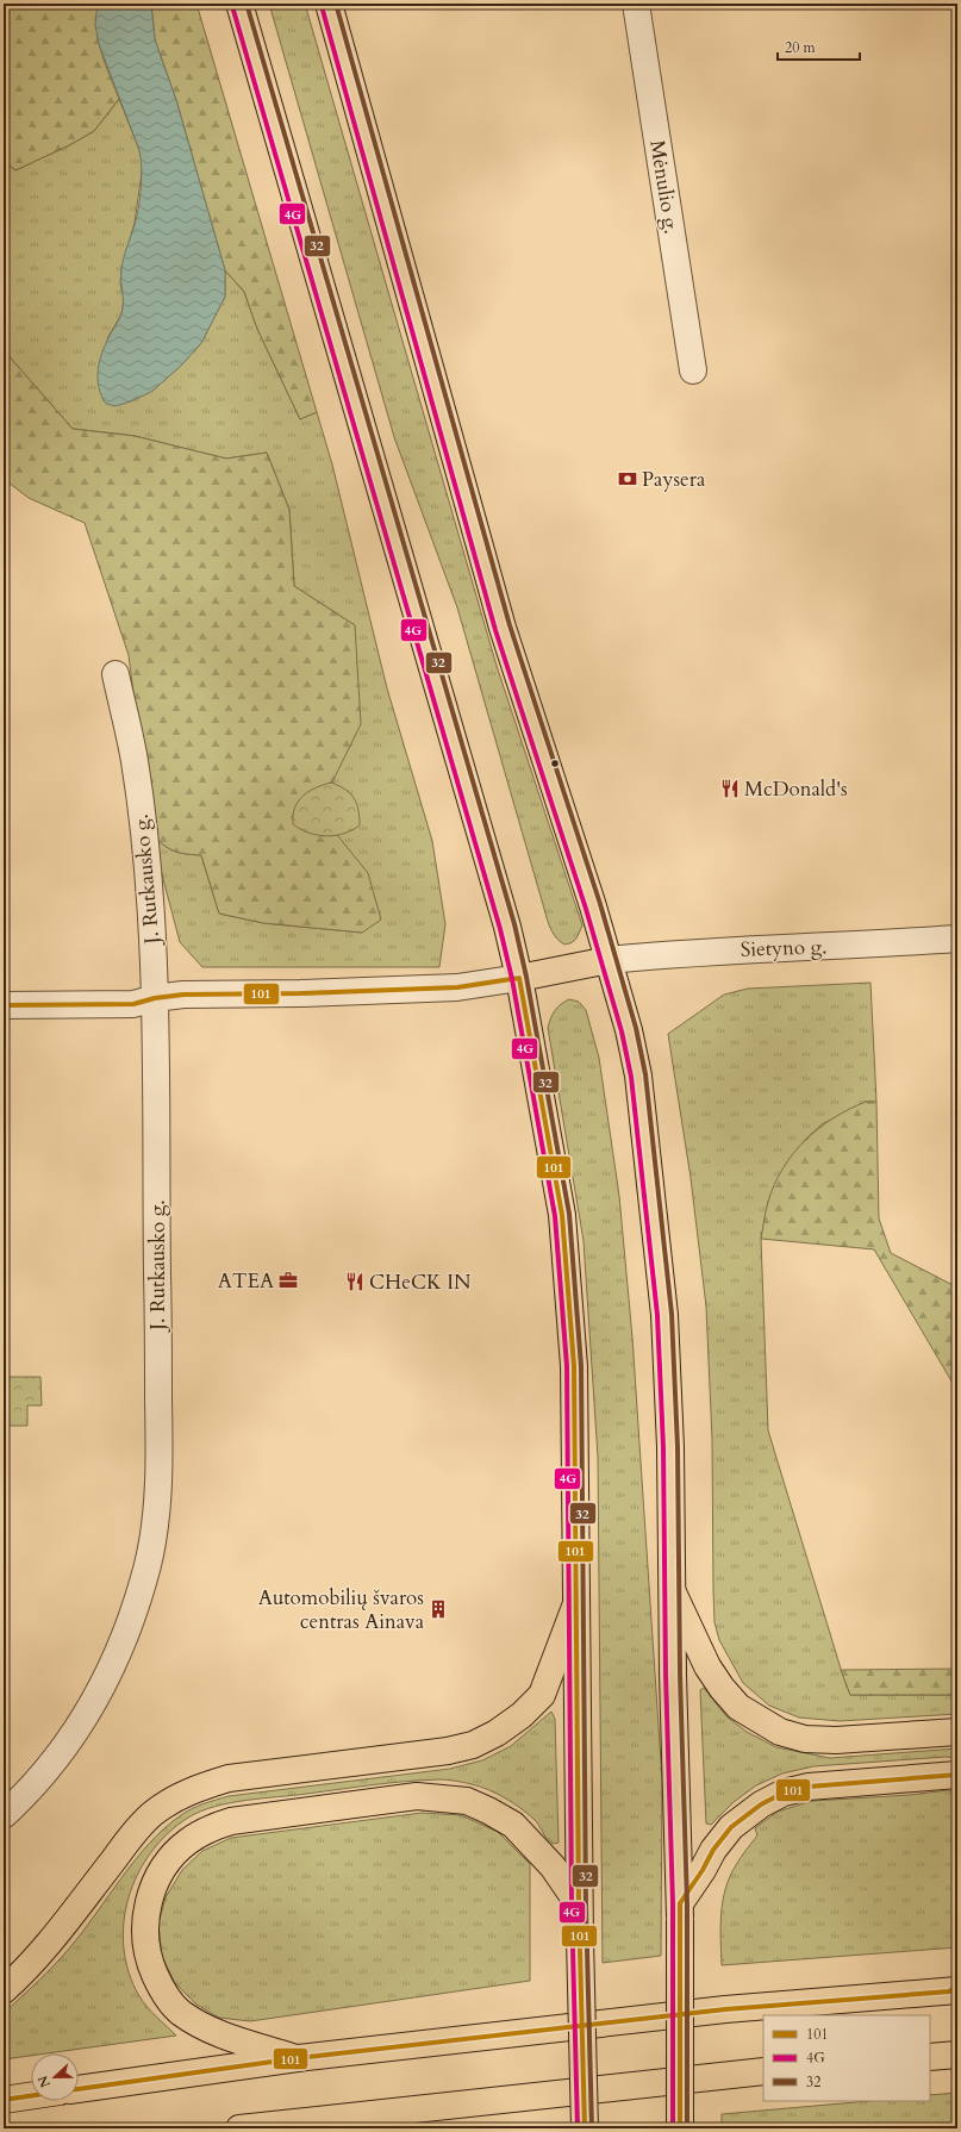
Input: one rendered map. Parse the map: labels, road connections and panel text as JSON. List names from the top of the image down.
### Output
{
  "streets": {
    "street": ["Mėnulio g.", "J. Rutkausko g.", "Sietyno g."]
  },
  "places": {
    "bank": ["Paysera"],
    "restaurant": ["McDonald's", "CHeCK IN"],
    "office": ["ATEA"],
    "building": ["Automobilių švaros centras Ainava"]
  },
  "lines": ["transit line 32", "transit line 4G", "transit line 101"],
  "legend": ["101", "4G", "32"],
  "scale_bar": "20 m",
  "north": "left"
}
